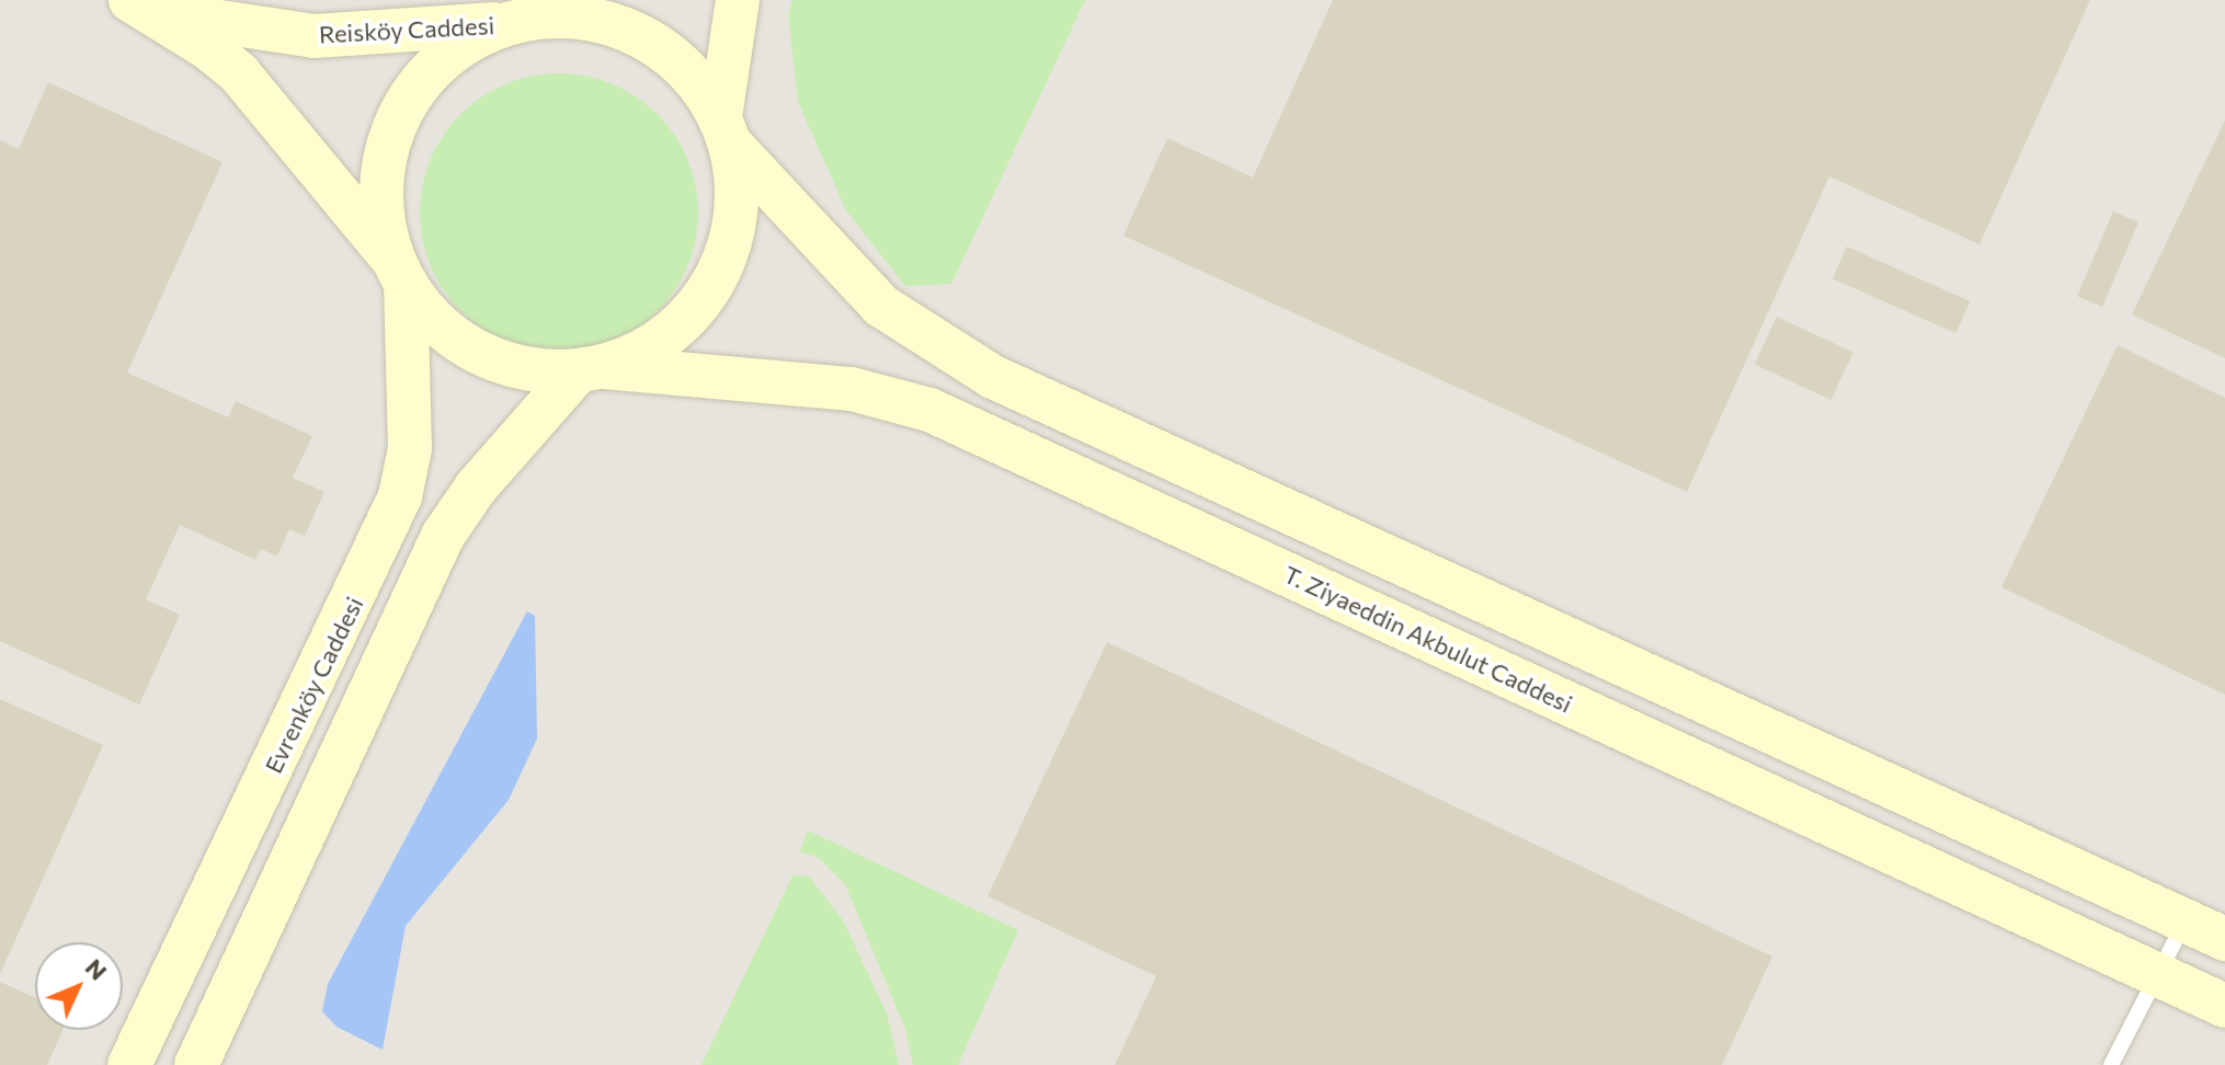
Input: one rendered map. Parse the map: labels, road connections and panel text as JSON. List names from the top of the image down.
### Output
{
  "streets": {
    "street": ["Reisköy Caddesi", "T. Ziyaeddin Akbulut Caddesi", "Evrenköy Caddesi"]
  },
  "crossings": [
    ["Reisköy Caddesi", "T. Ziyaeddin Akbulut Caddesi"],
    ["Reisköy Caddesi", "Evrenköy Caddesi"],
    ["T. Ziyaeddin Akbulut Caddesi", "Evrenköy Caddesi"]
  ],
  "north": "top right"
}
